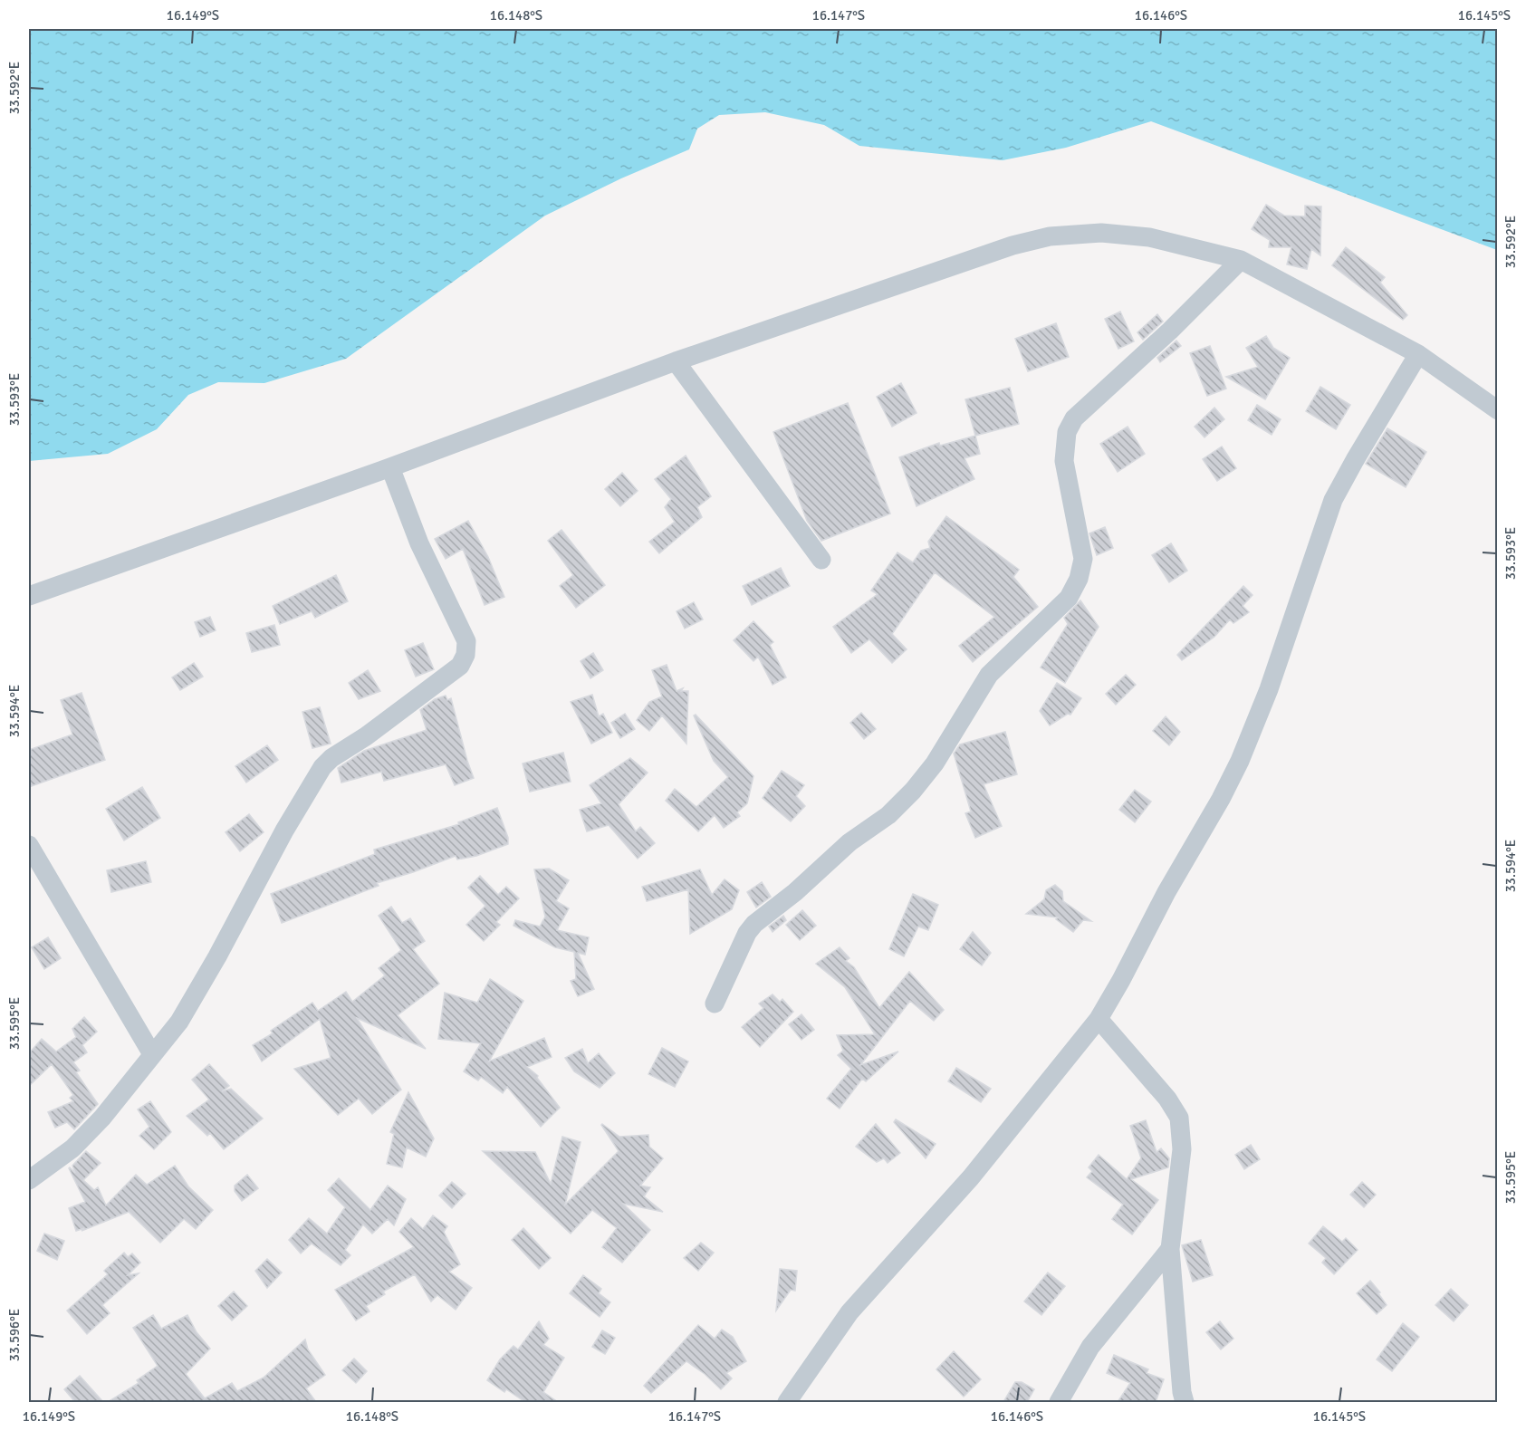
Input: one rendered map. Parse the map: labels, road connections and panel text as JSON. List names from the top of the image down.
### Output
{
  "coordinates": [
    "16.149°S",
    "16.148°S",
    "16.147°S",
    "16.146°S",
    "16.145°S",
    "33.592°E",
    "33.593°E",
    "33.594°E",
    "33.595°E",
    "33.596°E"
  ]
}
